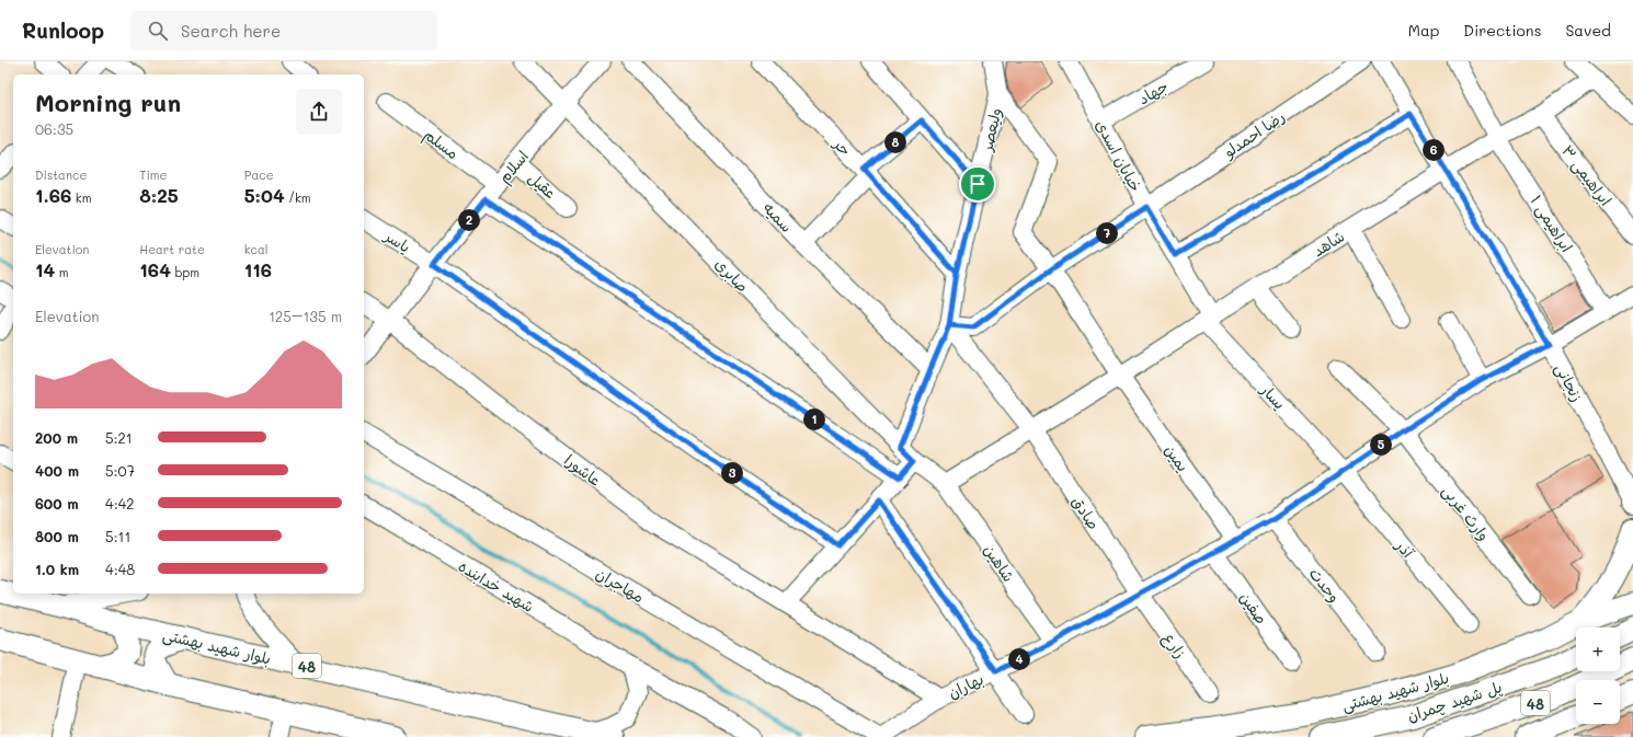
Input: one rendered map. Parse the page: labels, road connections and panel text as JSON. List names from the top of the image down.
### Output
{
  "streets": {
    "main road": ["بلوار شهید بهشتی", "48", "پل شهید چمران"],
    "street": [
      "جهاد",
      "ولیعصر",
      "رضا احمدلو",
      "مسلم",
      "حر",
      "خیابان اسدی",
      "اسلام",
      "ابراهیمی ۳",
      "عقیل",
      "سمیه",
      "ابراهیمی ۱",
      "یاسر",
      "شاهد",
      "صابری",
      "زنجانی",
      "یسار",
      "یمین",
      "عاشورا",
      "صادق",
      "وارث غربی",
      "آذر",
      "شاهین",
      "مهاجران",
      "وحدت",
      "شهید خدابنده",
      "صفین",
      "زارع",
      "بهاران"
    ]
  },
  "crossings": [
    ["جهاد", "خیابان اسدی"],
    ["ولیعصر", "رضا احمدلو"],
    ["ولیعصر", "حر"],
    ["ولیعصر", "سمیه"],
    ["ولیعصر", "صابری"],
    ["ولیعصر", "یمین"],
    ["ولیعصر", "صادق"],
    ["رضا احمدلو", "خیابان اسدی"],
    ["رضا احمدلو", "یمین"],
    ["رضا احمدلو", "صادق"],
    ["مسلم", "اسلام"],
    ["خیابان اسدی", "شاهد"],
    ["خیابان اسدی", "یسار"],
    ["اسلام", "عقیل"],
    ["اسلام", "یاسر"],
    ["اسلام", "صابری"],
    ["اسلام", "عاشورا"],
    ["ابراهیمی ۳", "شاهد"],
    ["ابراهیمی ۱", "شاهد"],
    ["ابراهیمی ۱", "بهاران"],
    ["شاهد", "زنجانی"],
    ["شاهد", "یسار"],
    ["شاهد", "یمین"],
    ["شاهد", "صادق"],
    ["شاهد", "شاهین"],
    ["صابری", "شاهین"],
    ["زنجانی", "بهاران"],
    ["یسار", "آذر"],
    ["یسار", "بهاران"],
    ["یمین", "بهاران"],
    ["عاشورا", "بهاران"],
    ["صادق", "زارع"],
    ["صادق", "بهاران"],
    ["وارث غربی", "بهاران"],
    ["آذر", "بهاران"],
    ["شاهین", "بهاران"],
    ["مهاجران", "بهاران"],
    ["وحدت", "بهاران"],
    ["صفین", "بهاران"],
    ["زارع", "بهاران"]
  ],
  "page": {
    "header": "Runloop",
    "search": "Search here",
    "nav": ["Map", "Directions", "Saved"],
    "heading": ["Morning run", "06:35"],
    "pins": [
      "8",
      "6",
      "2",
      "7",
      "1",
      "5",
      "3",
      "4"
    ],
    "stats": [
      ["Distance", "1.66 km"],
      ["Time", "8:25"],
      ["Pace", "5:04 /km"],
      ["Elevation", "14 m"],
      ["Heart rate", "164 bpm"],
      ["kcal", "116"]
    ],
    "chart": ["Elevation", "125–135 m"],
    "list": [
      {
        "name": "200 m",
        "note": "5:21"
      },
      {
        "name": "400 m",
        "note": "5:07"
      },
      {
        "name": "600 m",
        "note": "4:42"
      },
      {
        "name": "800 m",
        "note": "5:11"
      },
      {
        "name": "1.0 km",
        "note": "4:48"
      }
    ],
    "map_buttons": ["+", "−"]
  }
}
